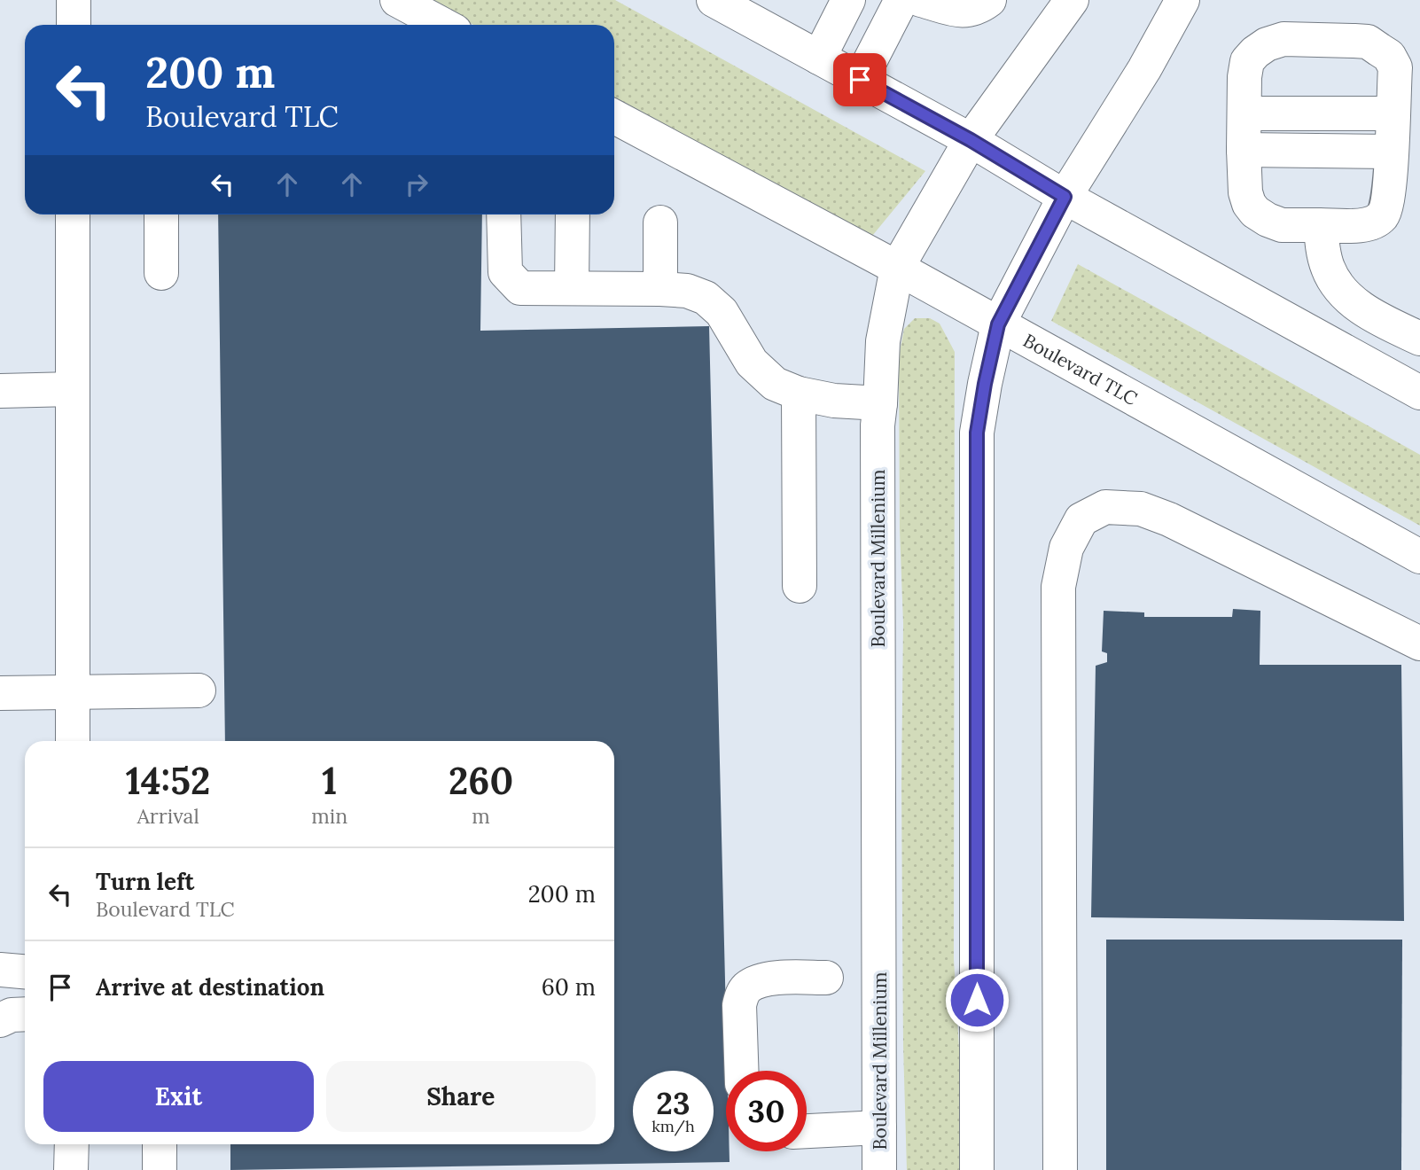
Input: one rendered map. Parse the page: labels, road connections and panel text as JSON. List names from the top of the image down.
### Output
{
  "streets": {
    "street": ["Boulevard TLC", "Boulevard Millenium"]
  },
  "crossings": [
    ["Boulevard TLC", "Boulevard Millenium"]
  ],
  "page": {
    "turn": ["200 m", "Boulevard TLC"],
    "eta": [
      "14:52",
      "Arrival",
      "1",
      "min",
      "260",
      "m"
    ],
    "list": [
      {
        "name": "Turn left",
        "note": "Boulevard TLC",
        "value": "200 m"
      },
      {
        "name": "Arrive at destination",
        "value": "60 m"
      }
    ],
    "buttons": ["Exit", "Share"],
    "speed": "23 km/h",
    "limit": "30"
  }
}
